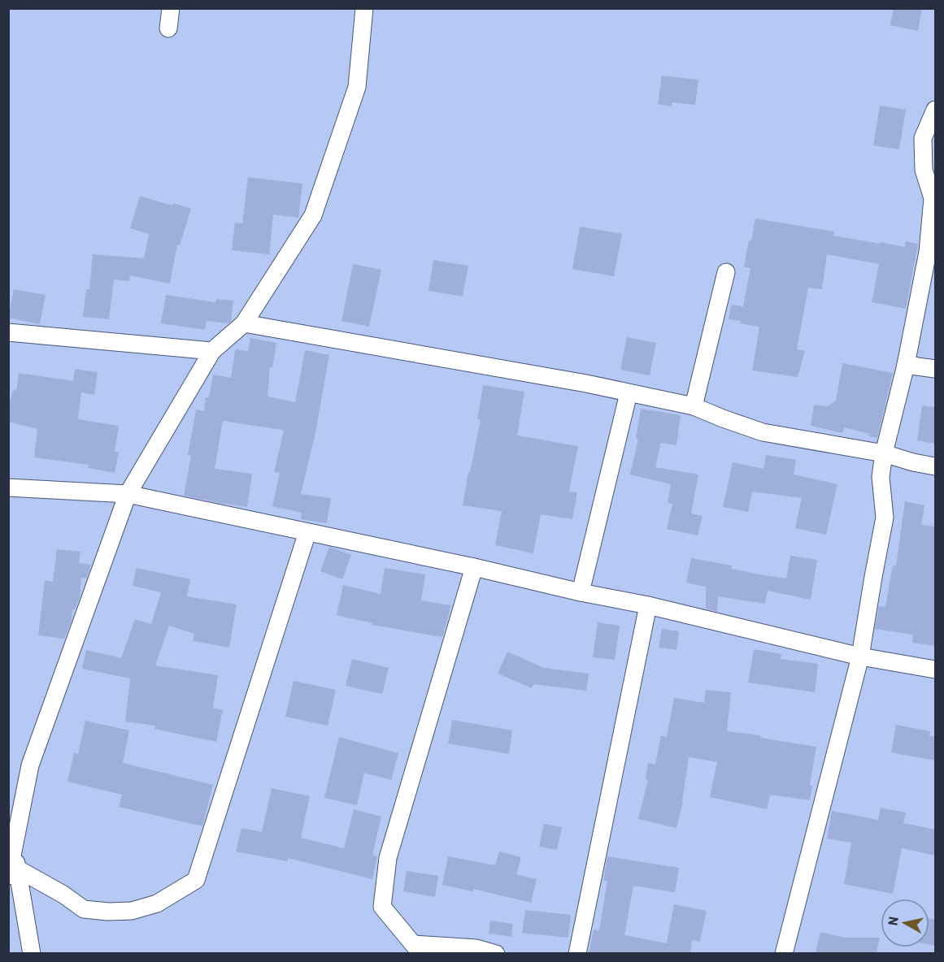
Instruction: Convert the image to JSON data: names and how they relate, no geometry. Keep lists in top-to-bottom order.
{
  "north": "left"
}
